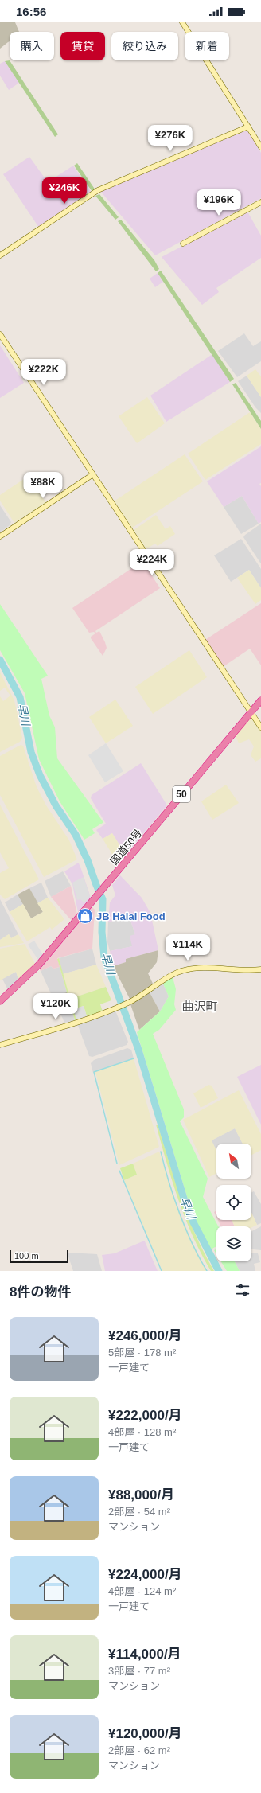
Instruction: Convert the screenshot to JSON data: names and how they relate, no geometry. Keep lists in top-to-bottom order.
{
  "streets": {
    "highway": ["50", "国道50号"]
  },
  "districts": ["曲沢町"],
  "water": ["早川"],
  "places": {
    "shop": ["JB Halal Food"]
  },
  "scale_bar": "100 m",
  "north": "top left",
  "page": {
    "status": "16:56",
    "chip": [
      "購入",
      "賃貸",
      "絞り込み",
      "新着"
    ],
    "price": [
      "¥276K",
      "¥246K",
      "¥196K",
      "¥222K",
      "¥88K",
      "¥224K",
      "¥114K",
      "¥120K"
    ],
    "scale": "100 m",
    "heading": "8件の物件",
    "list": [
      {
        "name": "¥246,000/月",
        "note": "5部屋 · 178 m² · 一戸建て"
      },
      {
        "name": "¥222,000/月",
        "note": "4部屋 · 128 m² · 一戸建て"
      },
      {
        "name": "¥88,000/月",
        "note": "2部屋 · 54 m² · マンション"
      },
      {
        "name": "¥224,000/月",
        "note": "4部屋 · 124 m² · 一戸建て"
      },
      {
        "name": "¥114,000/月",
        "note": "3部屋 · 77 m² · マンション"
      },
      {
        "name": "¥120,000/月",
        "note": "2部屋 · 62 m² · マンション"
      }
    ]
  }
}
